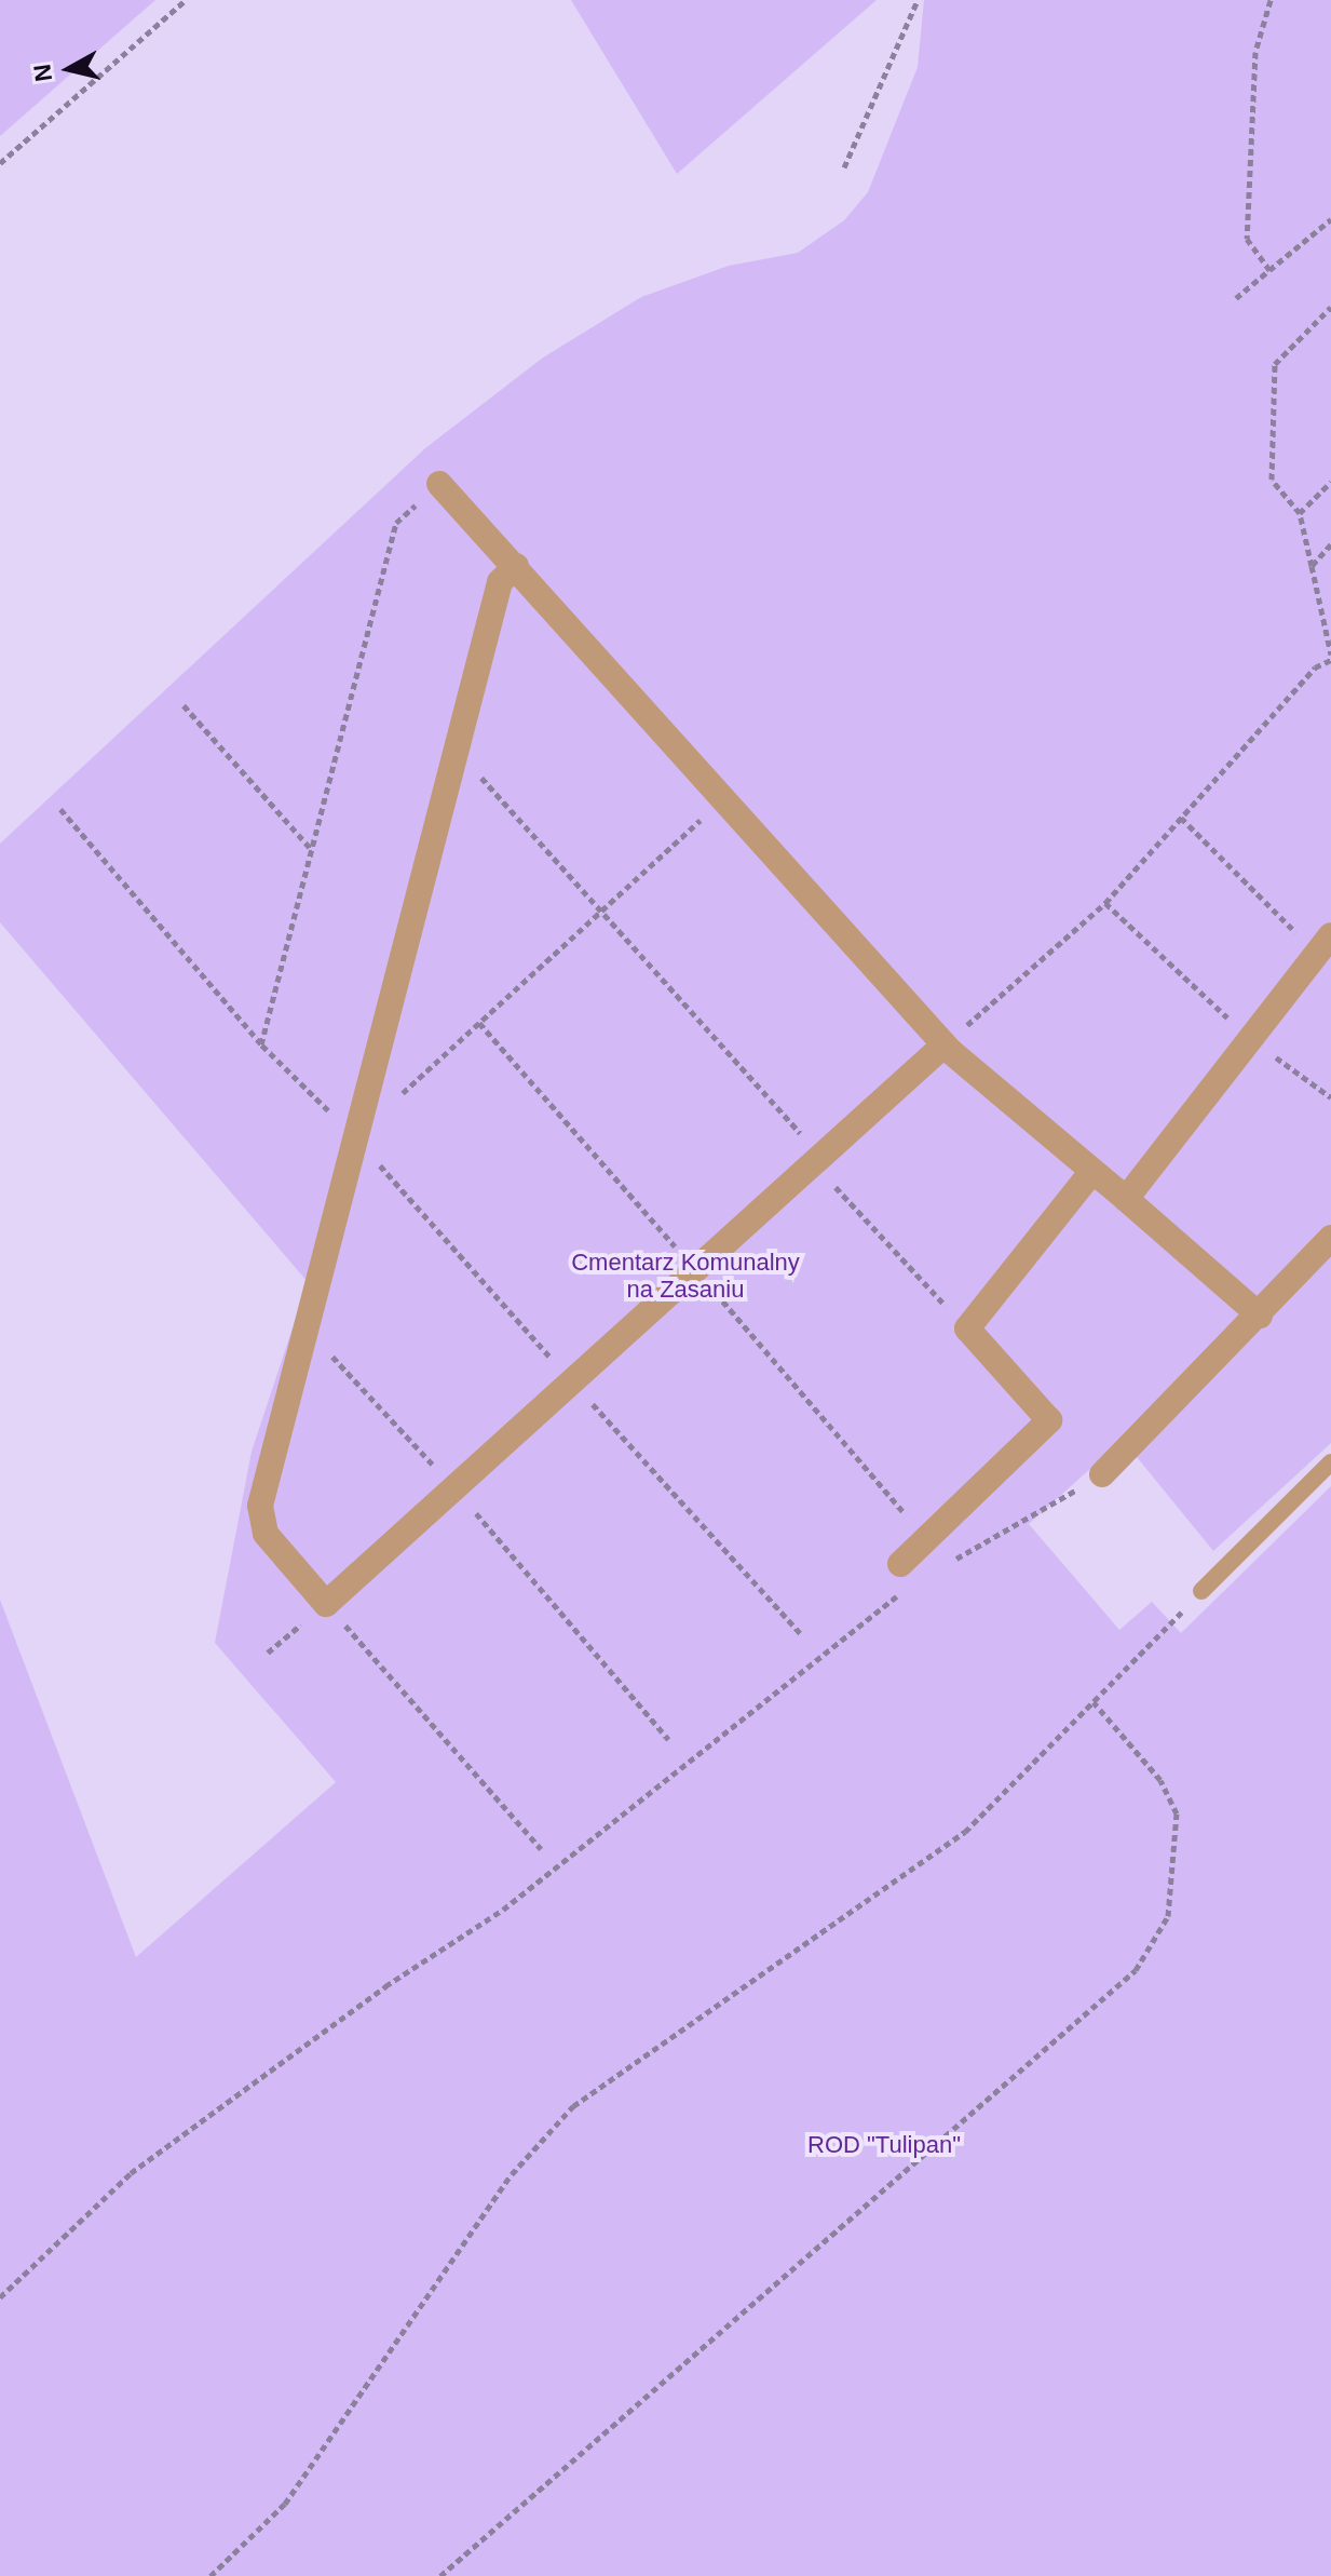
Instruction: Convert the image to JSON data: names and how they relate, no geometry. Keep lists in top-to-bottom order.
{
  "parks": ["Cmentarz Komunalny na Zasaniu", "ROD \"Tulipan\""],
  "north": "left"
}
